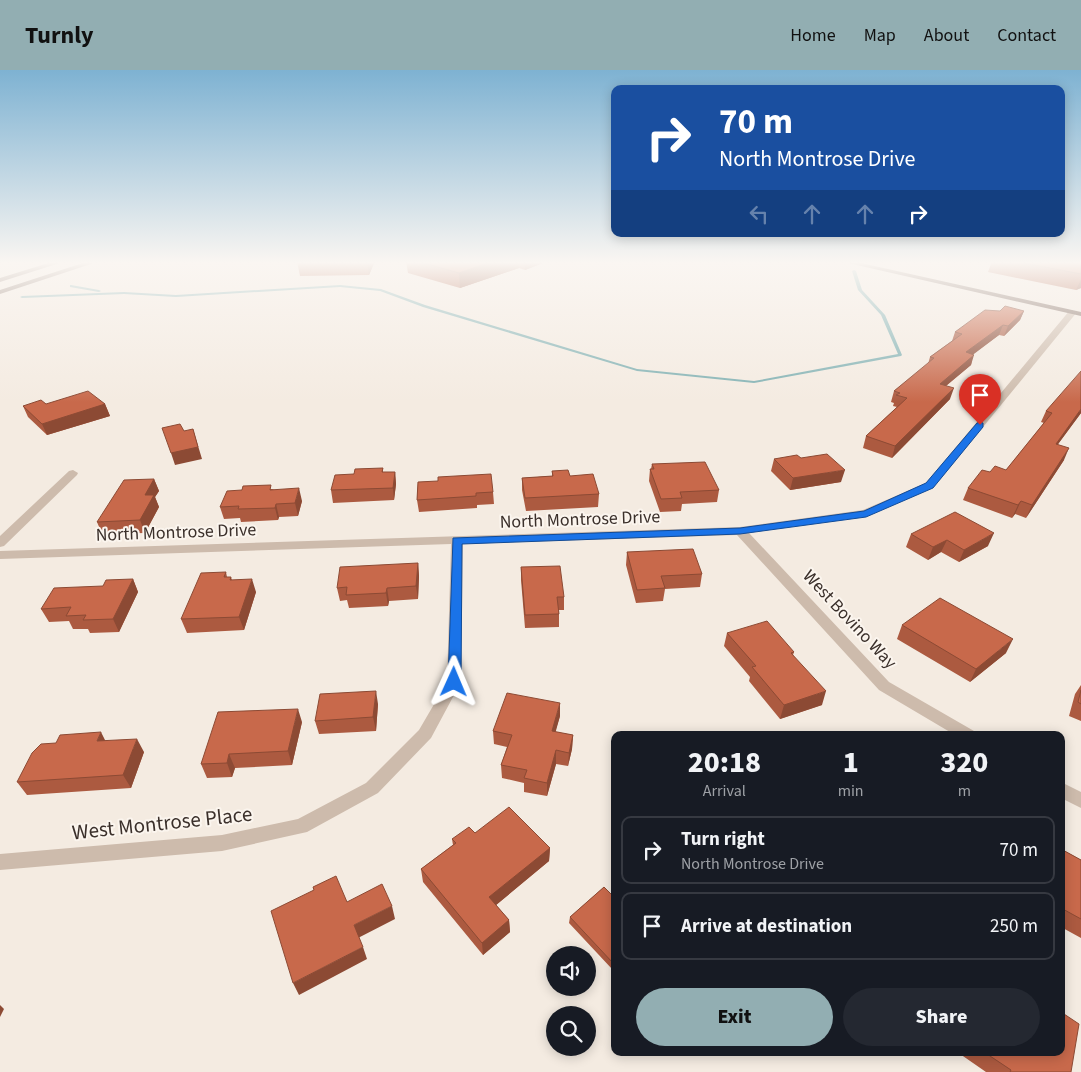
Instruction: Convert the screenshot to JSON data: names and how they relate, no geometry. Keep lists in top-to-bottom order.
{
  "streets": {
    "street": ["North Montrose Drive", "West Bovino Way", "West Montrose Place"]
  },
  "crossings": [
    ["North Montrose Drive", "West Bovino Way"],
    ["North Montrose Drive", "West Montrose Place"]
  ],
  "page": {
    "header": "Turnly",
    "nav": [
      "Home",
      "Map",
      "About",
      "Contact"
    ],
    "turn": ["70 m", "North Montrose Drive"],
    "eta": [
      "20:18",
      "Arrival",
      "1",
      "min",
      "320",
      "m"
    ],
    "list": [
      {
        "name": "Turn right",
        "note": "North Montrose Drive",
        "value": "70 m"
      },
      {
        "name": "Arrive at destination",
        "value": "250 m"
      }
    ],
    "buttons": ["Exit", "Share"]
  }
}
